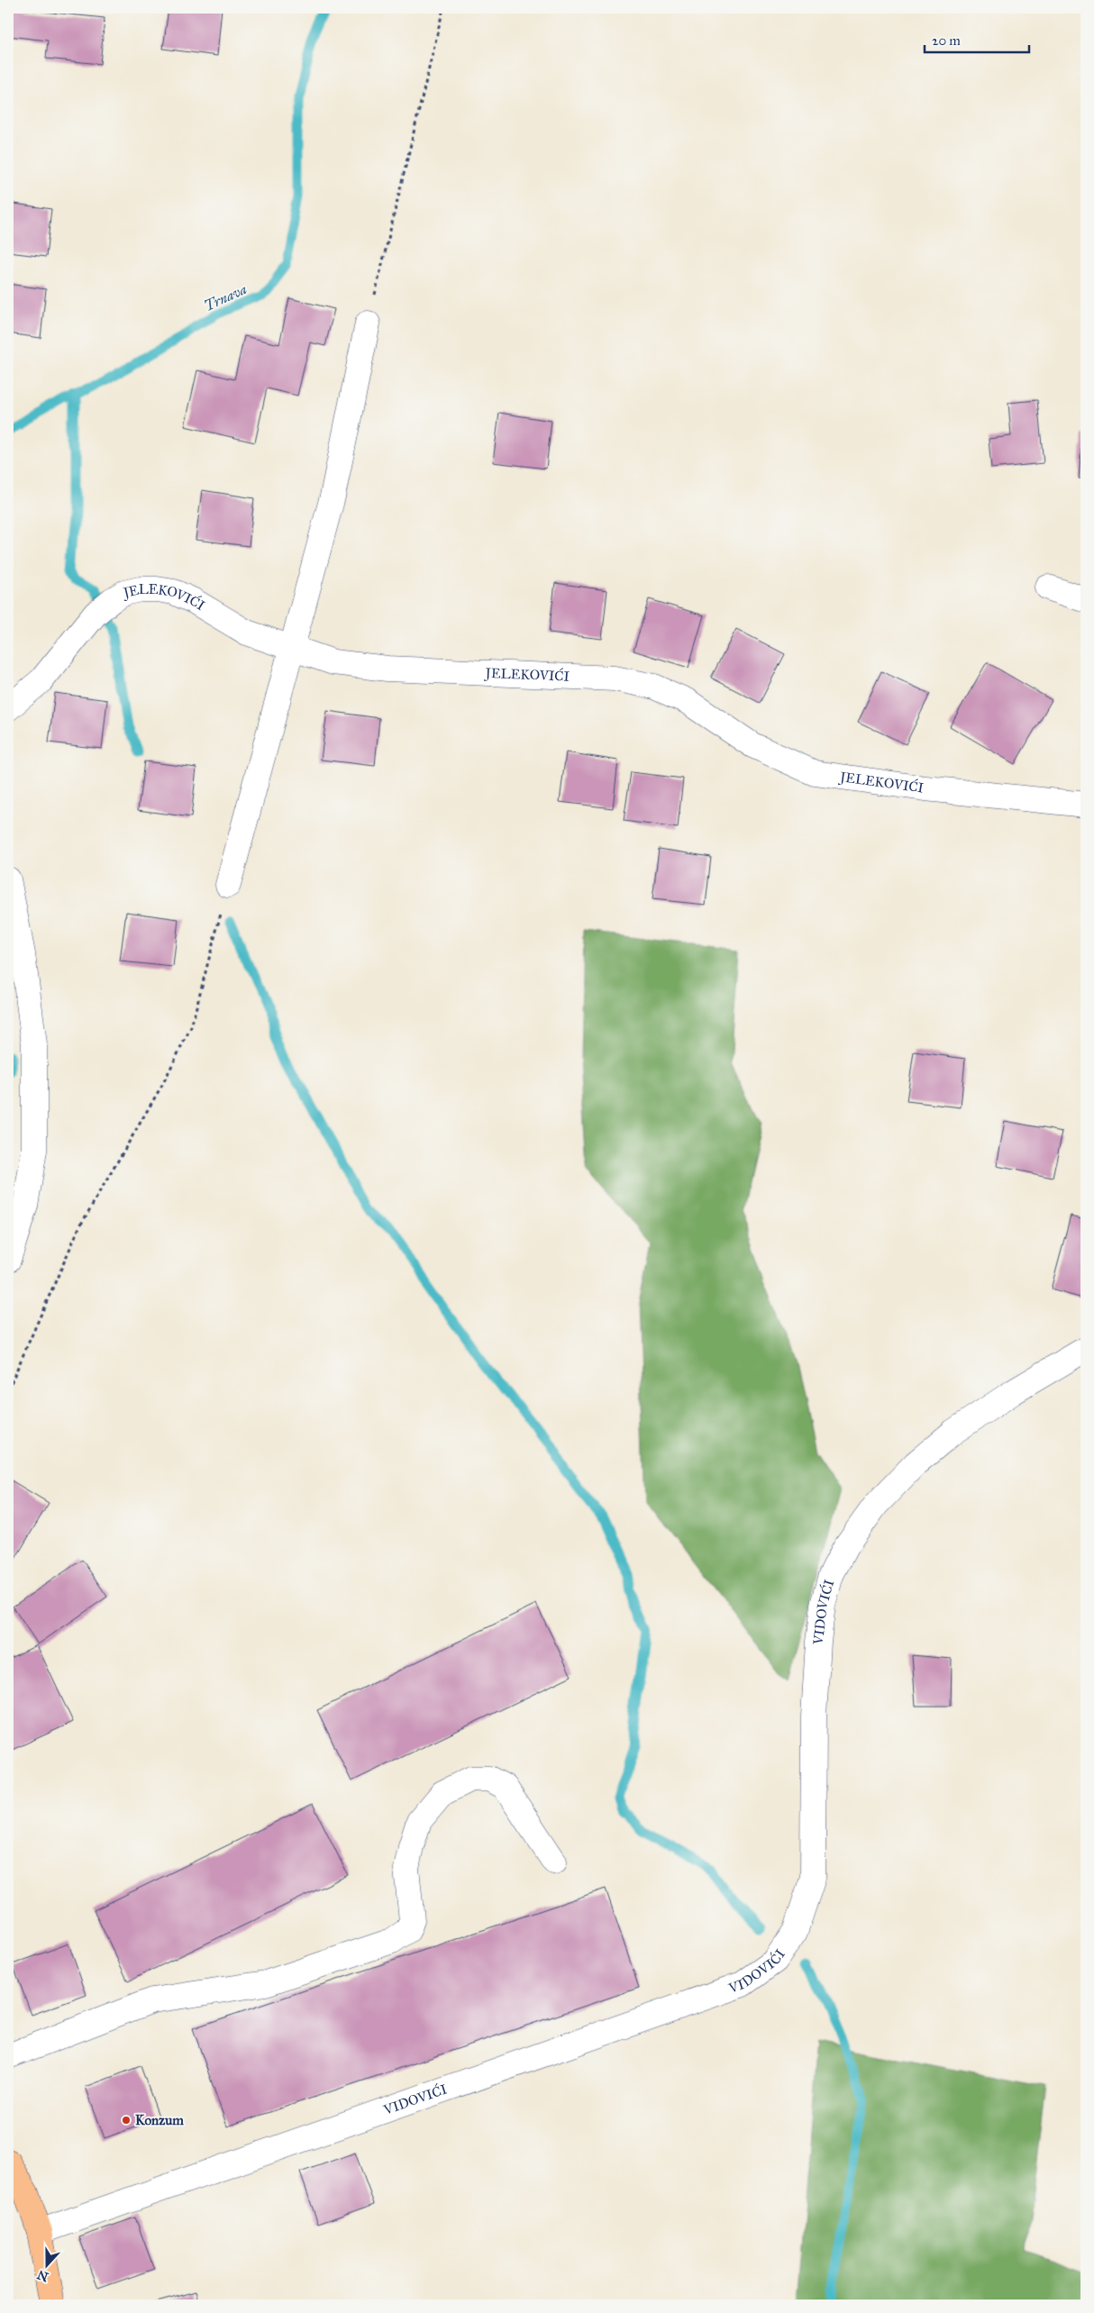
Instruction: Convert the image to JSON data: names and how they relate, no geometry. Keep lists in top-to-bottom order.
{
  "streets": {
    "street": ["JELEKOVIĆI", "VIDOVIĆI"]
  },
  "water": ["Trnava"],
  "places": ["Konzum"],
  "scale_bar": "20 m",
  "north": "bottom"
}
